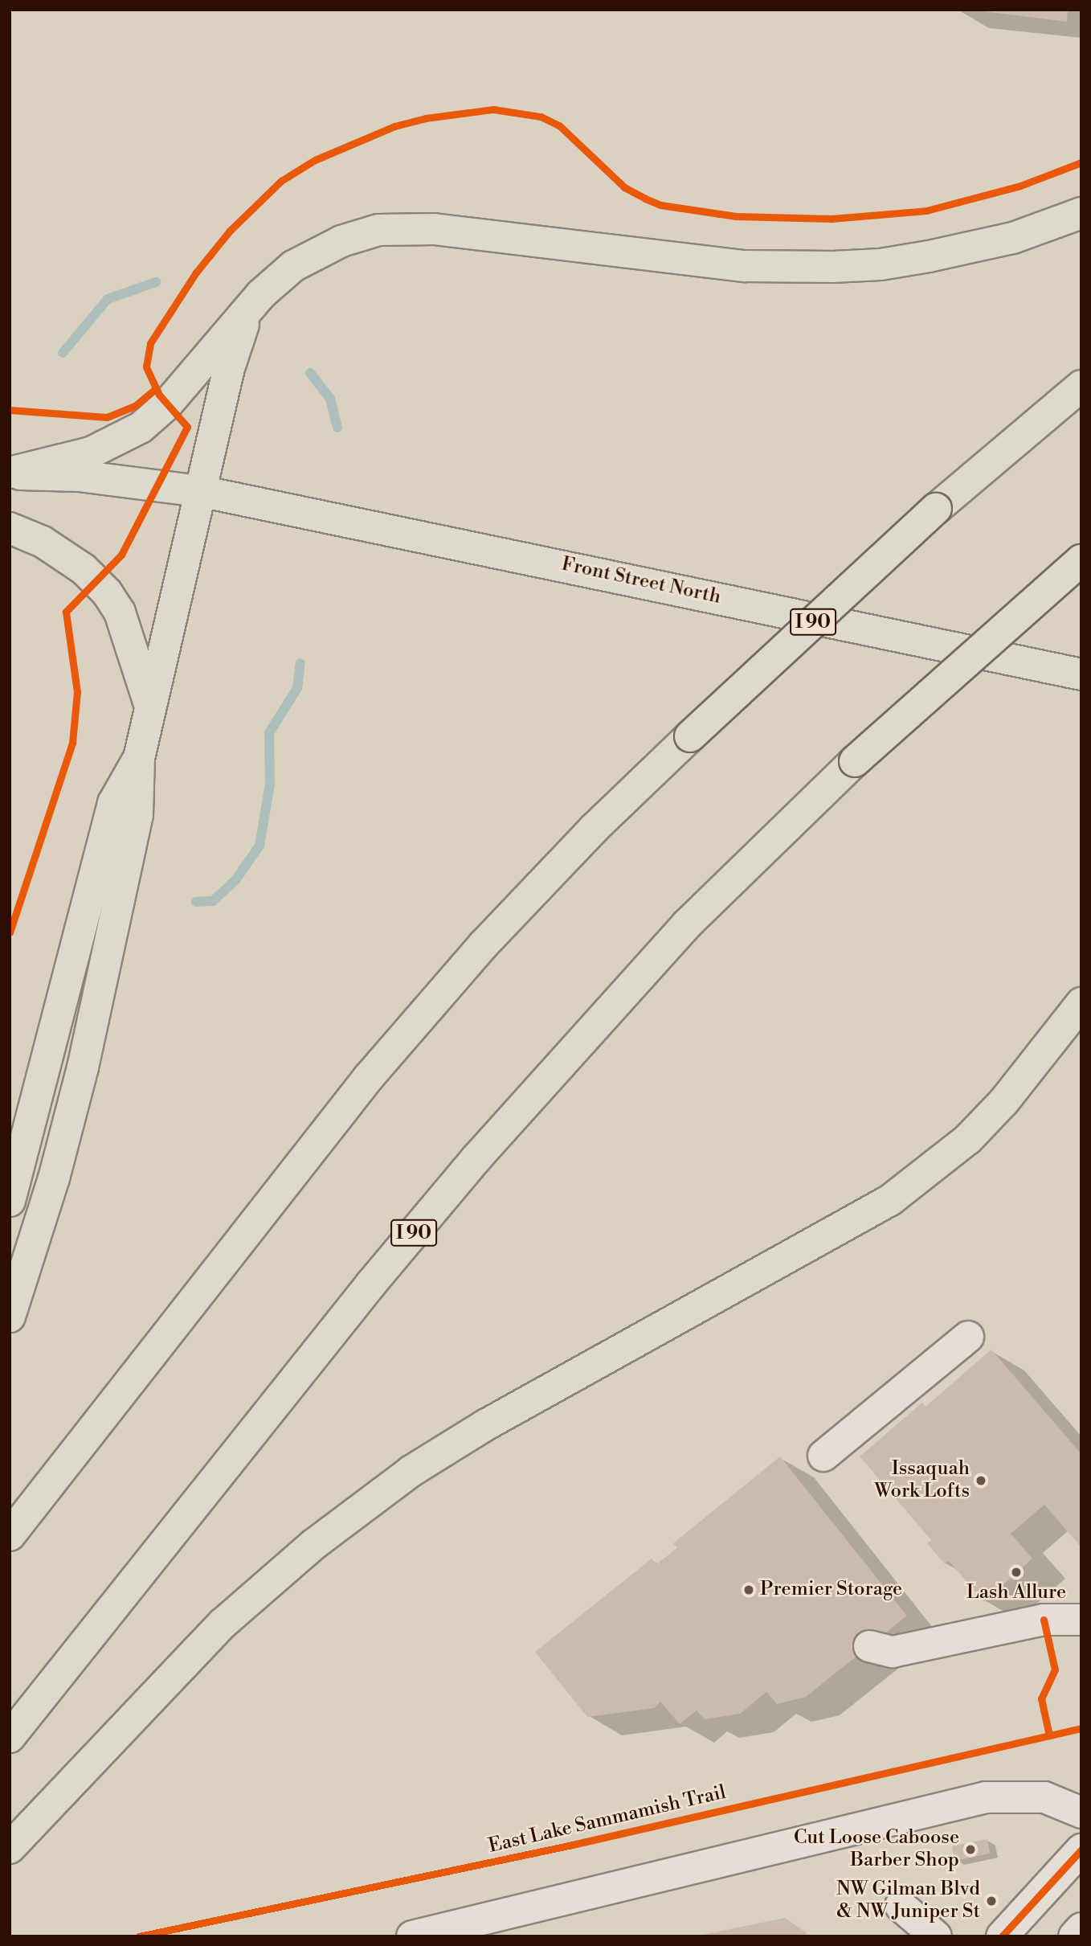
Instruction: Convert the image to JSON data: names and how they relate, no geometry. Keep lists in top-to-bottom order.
{
  "streets": {
    "main road": ["Front Street North", "I 90"],
    "cycle path": ["East Lake Sammamish Trail"]
  },
  "places": [
    "Issaquah Work Lofts",
    "Lash Allure",
    "Premier Storage",
    "Cut Loose Caboose Barber Shop",
    "NW Gilman Blvd & NW Juniper St"
  ]
}
